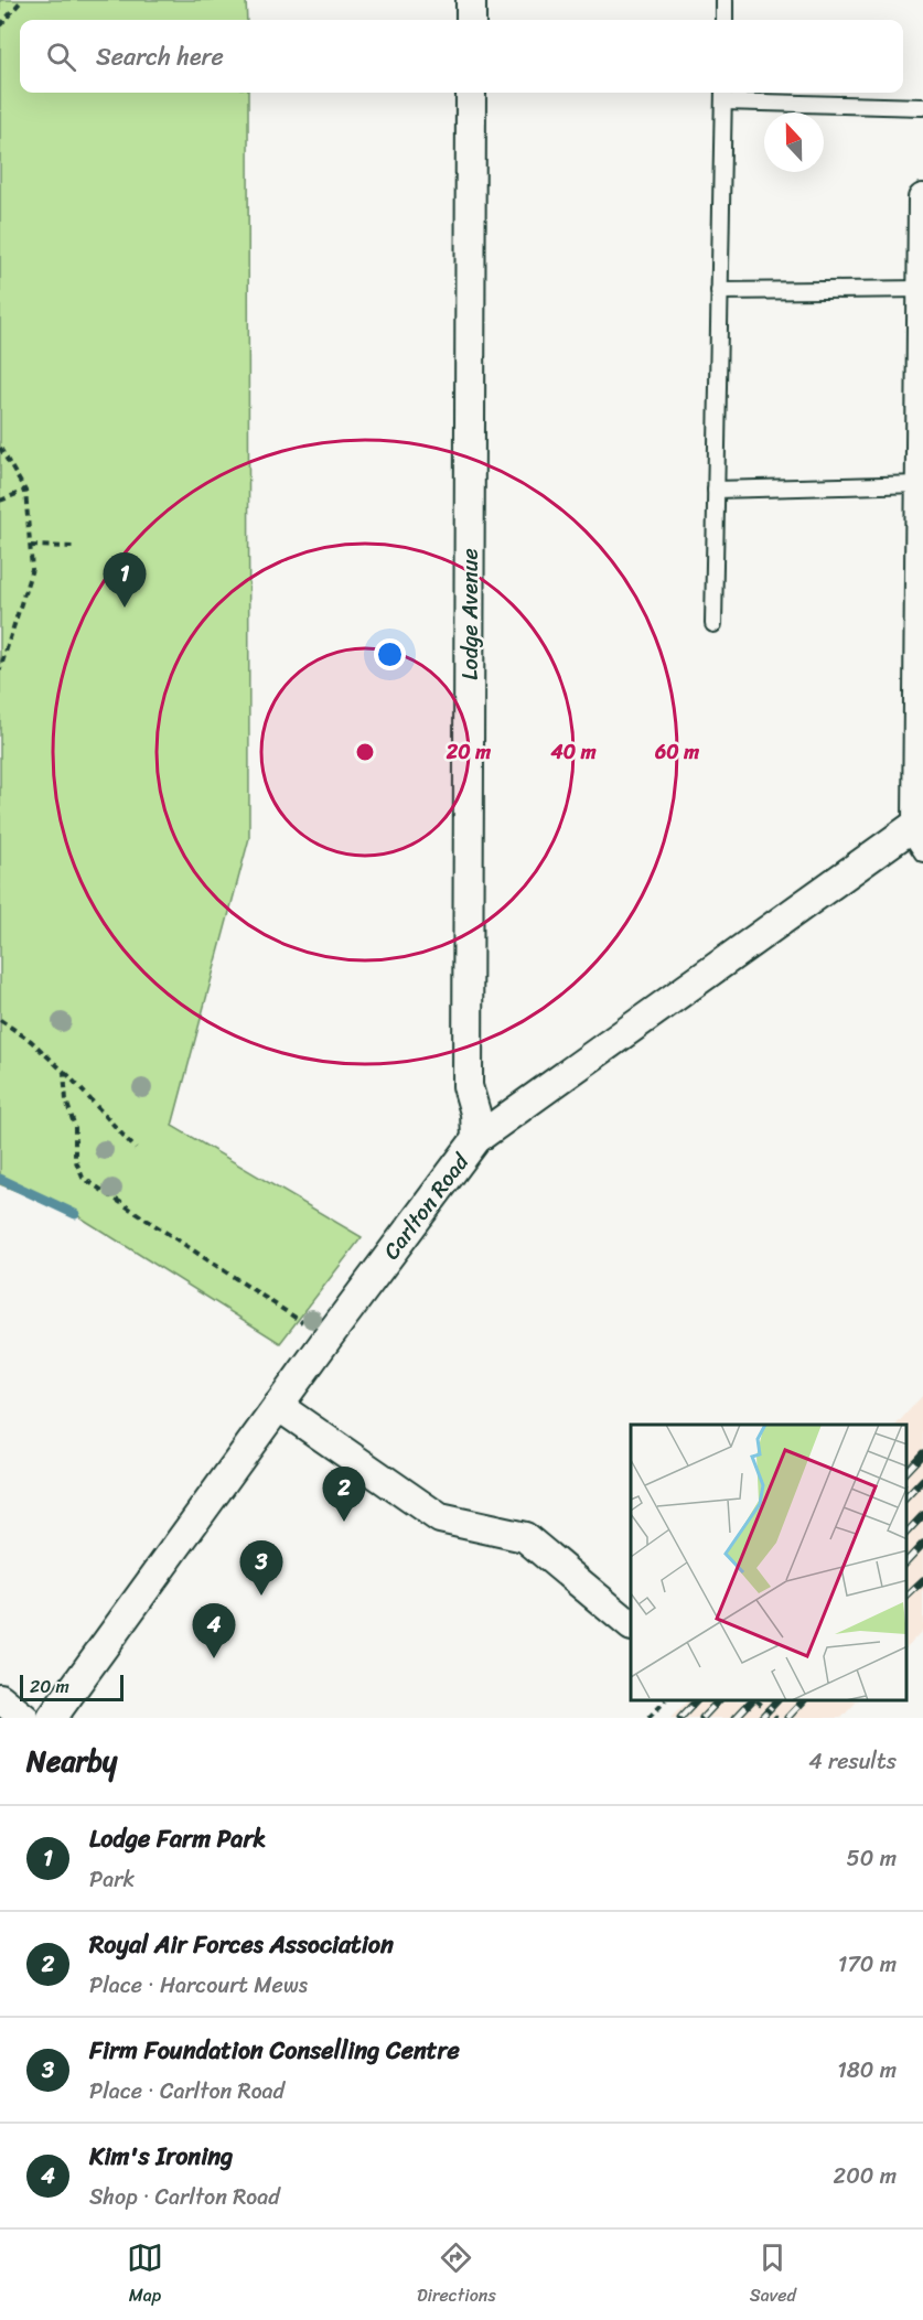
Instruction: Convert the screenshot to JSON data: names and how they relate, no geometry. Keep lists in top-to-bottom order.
{
  "streets": {
    "street": ["Lodge Avenue", "Carlton Road"]
  },
  "crossings": [
    ["Lodge Avenue", "Carlton Road"]
  ],
  "scale_bar": "20 m",
  "north": "top",
  "page": {
    "search": "Search here",
    "pins": [
      "1",
      "2",
      "3",
      "4"
    ],
    "scale": "20 m",
    "heading": ["Nearby", "4 results"],
    "list": [
      {
        "mark": "1",
        "name": "Lodge Farm Park",
        "note": "Park",
        "value": "50 m"
      },
      {
        "mark": "2",
        "name": "Royal Air Forces Association",
        "note": "Place · Harcourt Mews",
        "value": "170 m"
      },
      {
        "mark": "3",
        "name": "Firm Foundation Conselling Centre",
        "note": "Place · Carlton Road",
        "value": "180 m"
      },
      {
        "mark": "4",
        "name": "Kim's Ironing",
        "note": "Shop · Carlton Road",
        "value": "200 m"
      }
    ],
    "nav": ["Map", "Directions", "Saved"]
  },
  "rings": ["20 m", "40 m", "60 m"]
}
